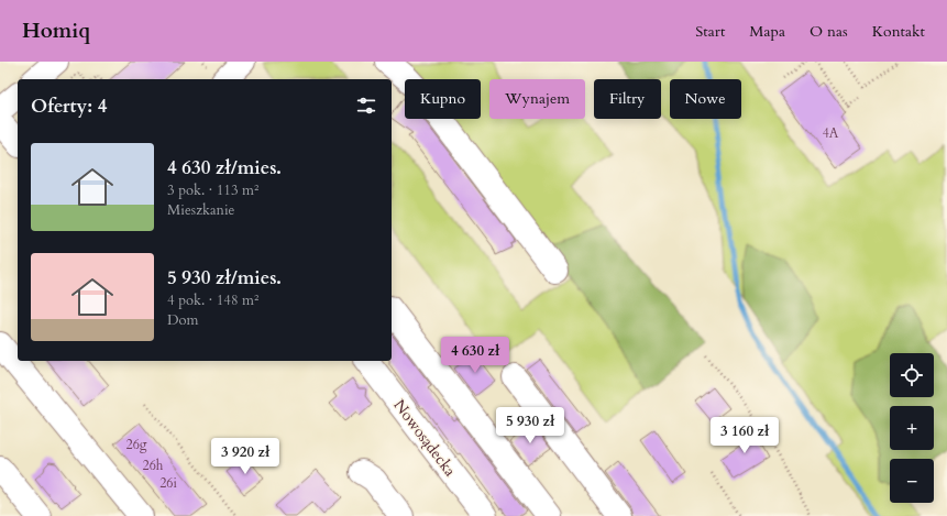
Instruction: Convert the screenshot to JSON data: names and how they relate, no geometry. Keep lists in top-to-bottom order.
{
  "streets": {
    "lane": ["Nowosądecka"]
  },
  "house_numbers": [
    "4A",
    "26g",
    "26h",
    "26i"
  ],
  "page": {
    "header": "Homiq",
    "nav": [
      "Start",
      "Mapa",
      "O nas",
      "Kontakt"
    ],
    "chip": [
      "Kupno",
      "Wynajem",
      "Filtry",
      "Nowe"
    ],
    "heading": "Oferty: 4",
    "list": [
      {
        "name": "4 630 zł/mies.",
        "note": "3 pok. · 113 m² · Mieszkanie"
      },
      {
        "name": "5 930 zł/mies.",
        "note": "4 pok. · 148 m² · Dom"
      }
    ],
    "price": [
      "4 630 zł",
      "5 930 zł",
      "3 160 zł",
      "3 920 zł"
    ],
    "map_buttons": ["+", "−"]
  }
}
